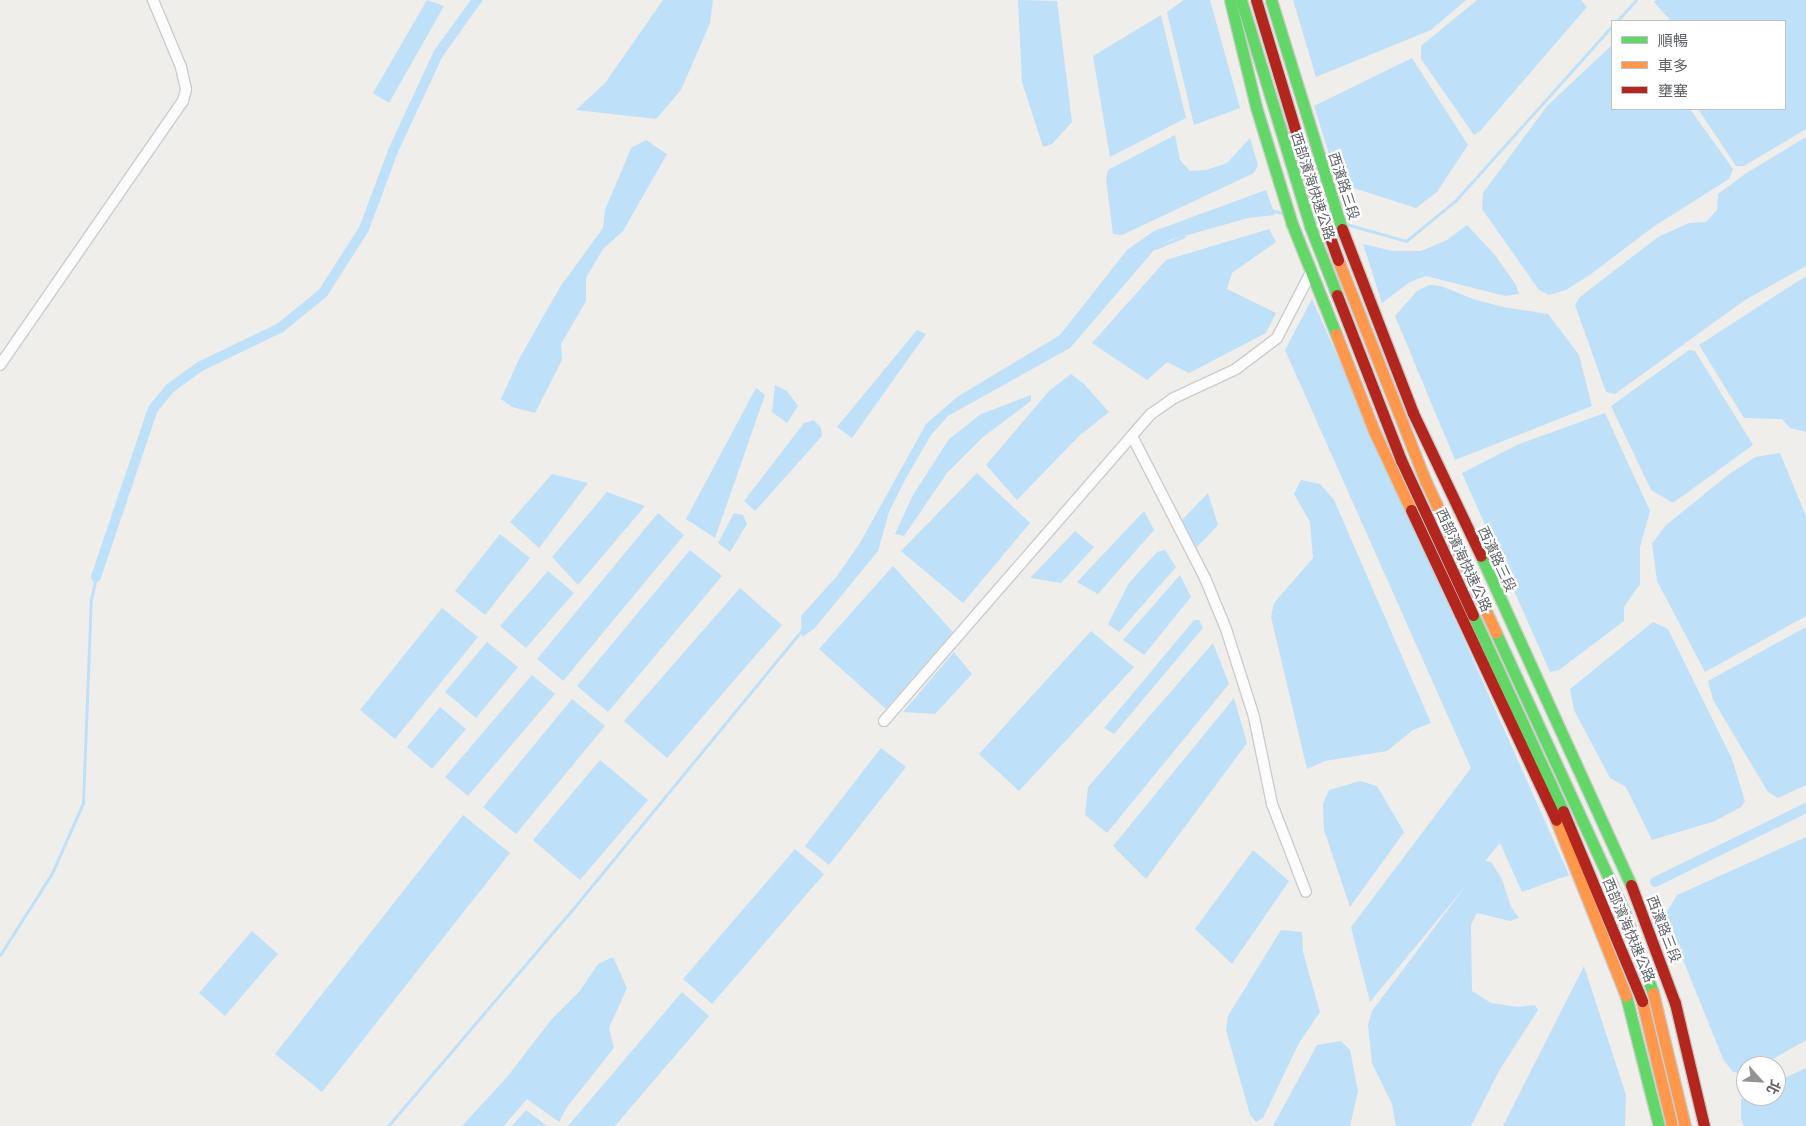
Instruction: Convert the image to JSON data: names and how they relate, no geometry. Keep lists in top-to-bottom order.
{
  "streets": {
    "main road": ["西部濱海快速公路", "西濱路三段"]
  },
  "legend": ["順暢", "車多", "壅塞"],
  "north": "bottom right"
}
